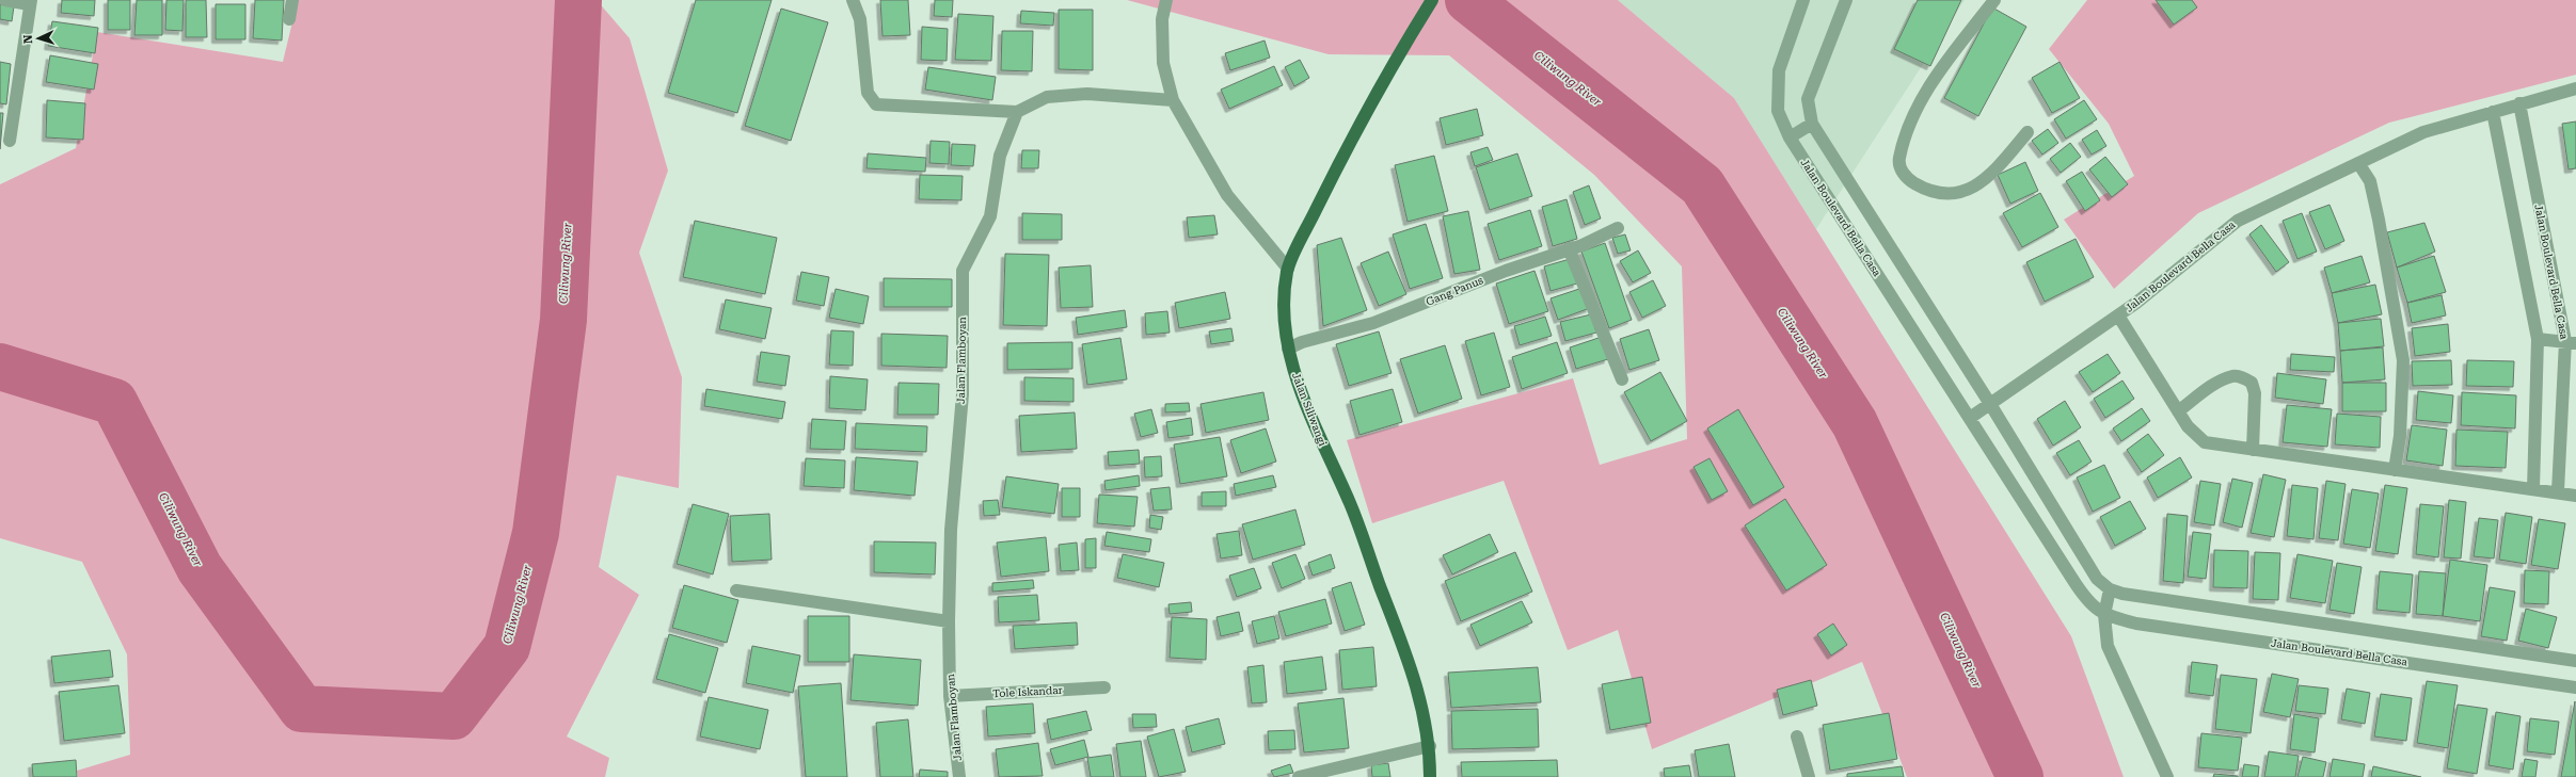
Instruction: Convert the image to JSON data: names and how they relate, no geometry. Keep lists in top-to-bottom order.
{
  "streets": {
    "main road": ["Jalan Siliwangi"],
    "street": [
      "Jalan Boulevard Bella Casa",
      "Gang Panus",
      "Jalan Flamboyan",
      "Tole Iskandar"
    ]
  },
  "crossings": [
    ["Gang Panus", "Jalan Siliwangi"],
    ["Jalan Flamboyan", "Tole Iskandar"]
  ],
  "water": ["Ciliwung River"],
  "north": "left"
}
